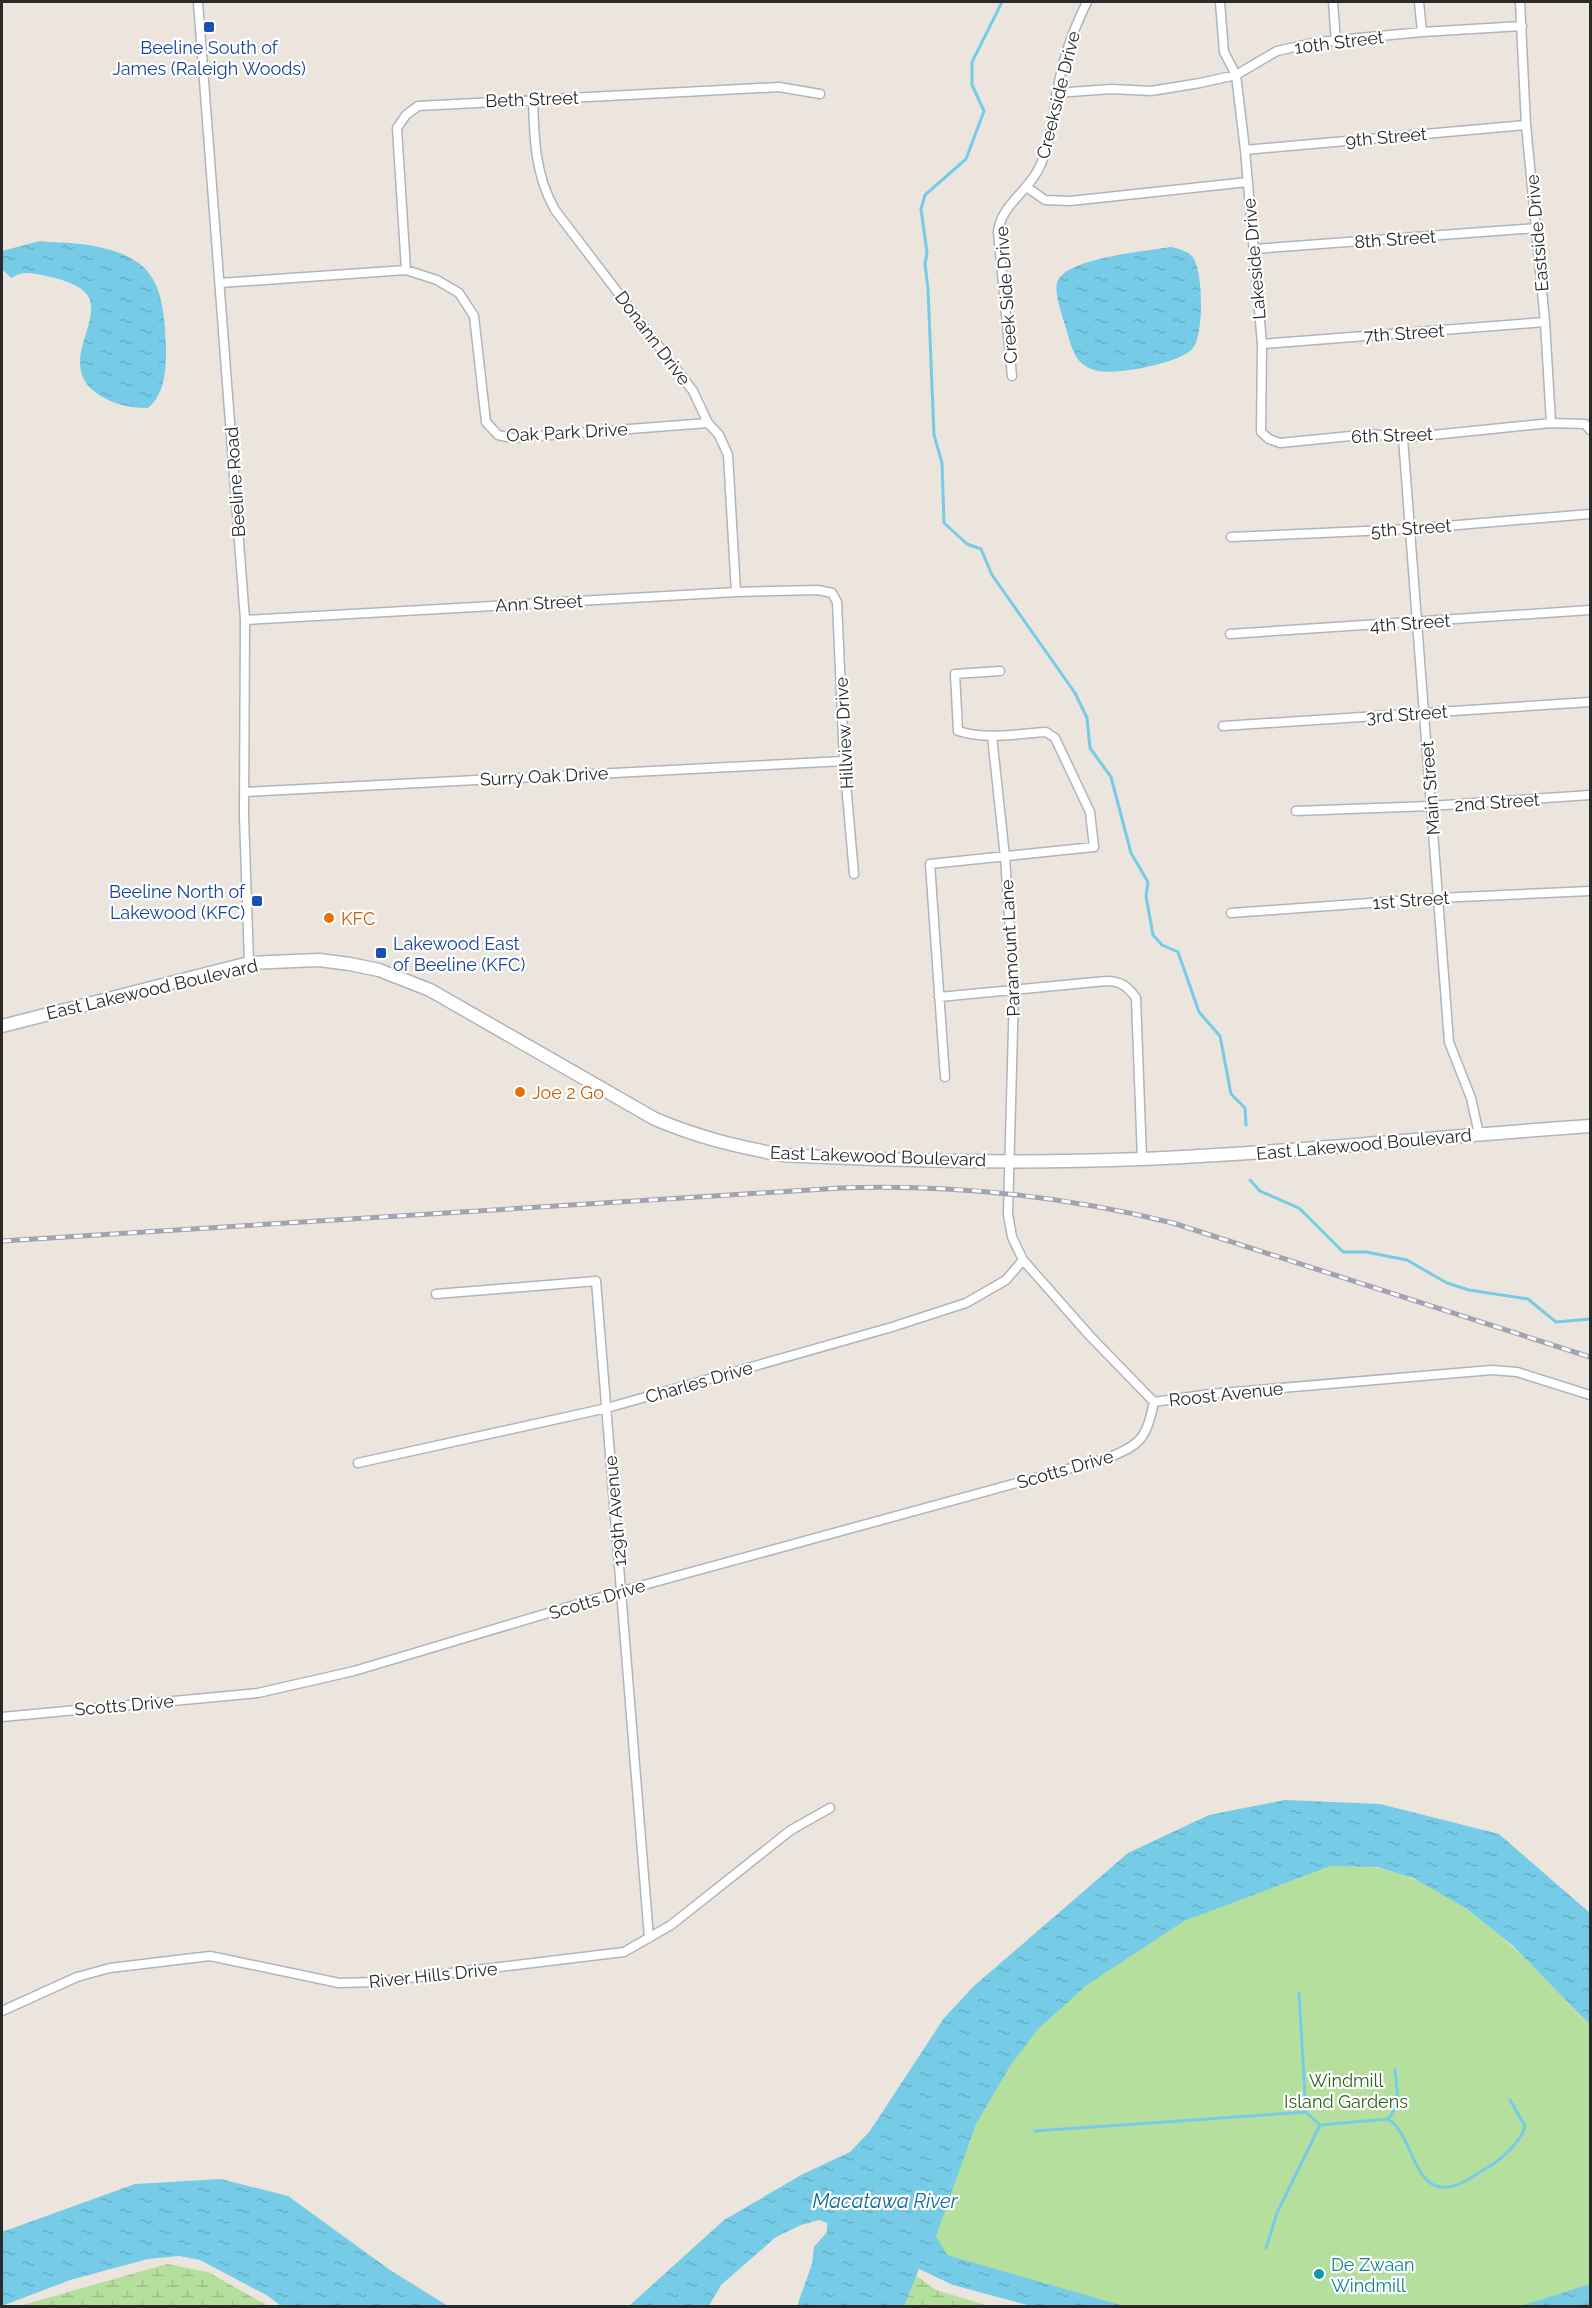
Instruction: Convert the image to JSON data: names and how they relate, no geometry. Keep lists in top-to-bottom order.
{
  "streets": {
    "main road": ["East Lakewood Boulevard"],
    "street": [
      "10th Street",
      "Creekside Drive",
      "Beth Street",
      "9th Street",
      "Eastside Drive",
      "8th Street",
      "Lakeside Drive",
      "Creek Side Drive",
      "7th Street",
      "Donann Drive",
      "Oak Park Drive",
      "6th Street",
      "Beeline Road",
      "5th Street",
      "Ann Street",
      "4th Street",
      "3rd Street",
      "Hillview Drive",
      "Surry Oak Drive",
      "Main Street",
      "2nd Street",
      "1st Street",
      "Paramount Lane",
      "Charles Drive",
      "Roost Avenue",
      "Scotts Drive",
      "129th Avenue",
      "River Hills Drive"
    ]
  },
  "crossings": [
    ["10th Street", "Creekside Drive"],
    ["10th Street", "Eastside Drive"],
    ["10th Street", "Lakeside Drive"],
    ["Creekside Drive", "Creek Side Drive"],
    ["Beth Street", "Donann Drive"],
    ["Beth Street", "Oak Park Drive"],
    ["9th Street", "Eastside Drive"],
    ["9th Street", "Lakeside Drive"],
    ["Eastside Drive", "8th Street"],
    ["Eastside Drive", "7th Street"],
    ["Eastside Drive", "6th Street"],
    ["8th Street", "Lakeside Drive"],
    ["Lakeside Drive", "7th Street"],
    ["Lakeside Drive", "6th Street"],
    ["Donann Drive", "Oak Park Drive"],
    ["Donann Drive", "Ann Street"],
    ["Oak Park Drive", "Beeline Road"],
    ["6th Street", "Main Street"],
    ["Beeline Road", "Ann Street"],
    ["Beeline Road", "Surry Oak Drive"],
    ["Beeline Road", "East Lakewood Boulevard"],
    ["5th Street", "Main Street"],
    ["Ann Street", "Hillview Drive"],
    ["4th Street", "Main Street"],
    ["3rd Street", "Main Street"],
    ["Hillview Drive", "Surry Oak Drive"],
    ["Main Street", "2nd Street"],
    ["Main Street", "1st Street"],
    ["Main Street", "East Lakewood Boulevard"],
    ["Paramount Lane", "East Lakewood Boulevard"],
    ["Paramount Lane", "Roost Avenue"],
    ["East Lakewood Boulevard", "Roost Avenue"],
    ["Charles Drive", "Roost Avenue"],
    ["Charles Drive", "129th Avenue"],
    ["Roost Avenue", "Scotts Drive"],
    ["Scotts Drive", "129th Avenue"],
    ["129th Avenue", "River Hills Drive"]
  ],
  "water": ["Macatawa River"],
  "parks": ["Windmill Island Gardens"],
  "places": {
    "transit": ["Beeline South of James (Raleigh Woods)", "Beeline North of Lakewood (KFC)", "Lakewood East of Beeline (KFC)"],
    "other": ["KFC", "Joe 2 Go", "De Zwaan Windmill"]
  }
}
